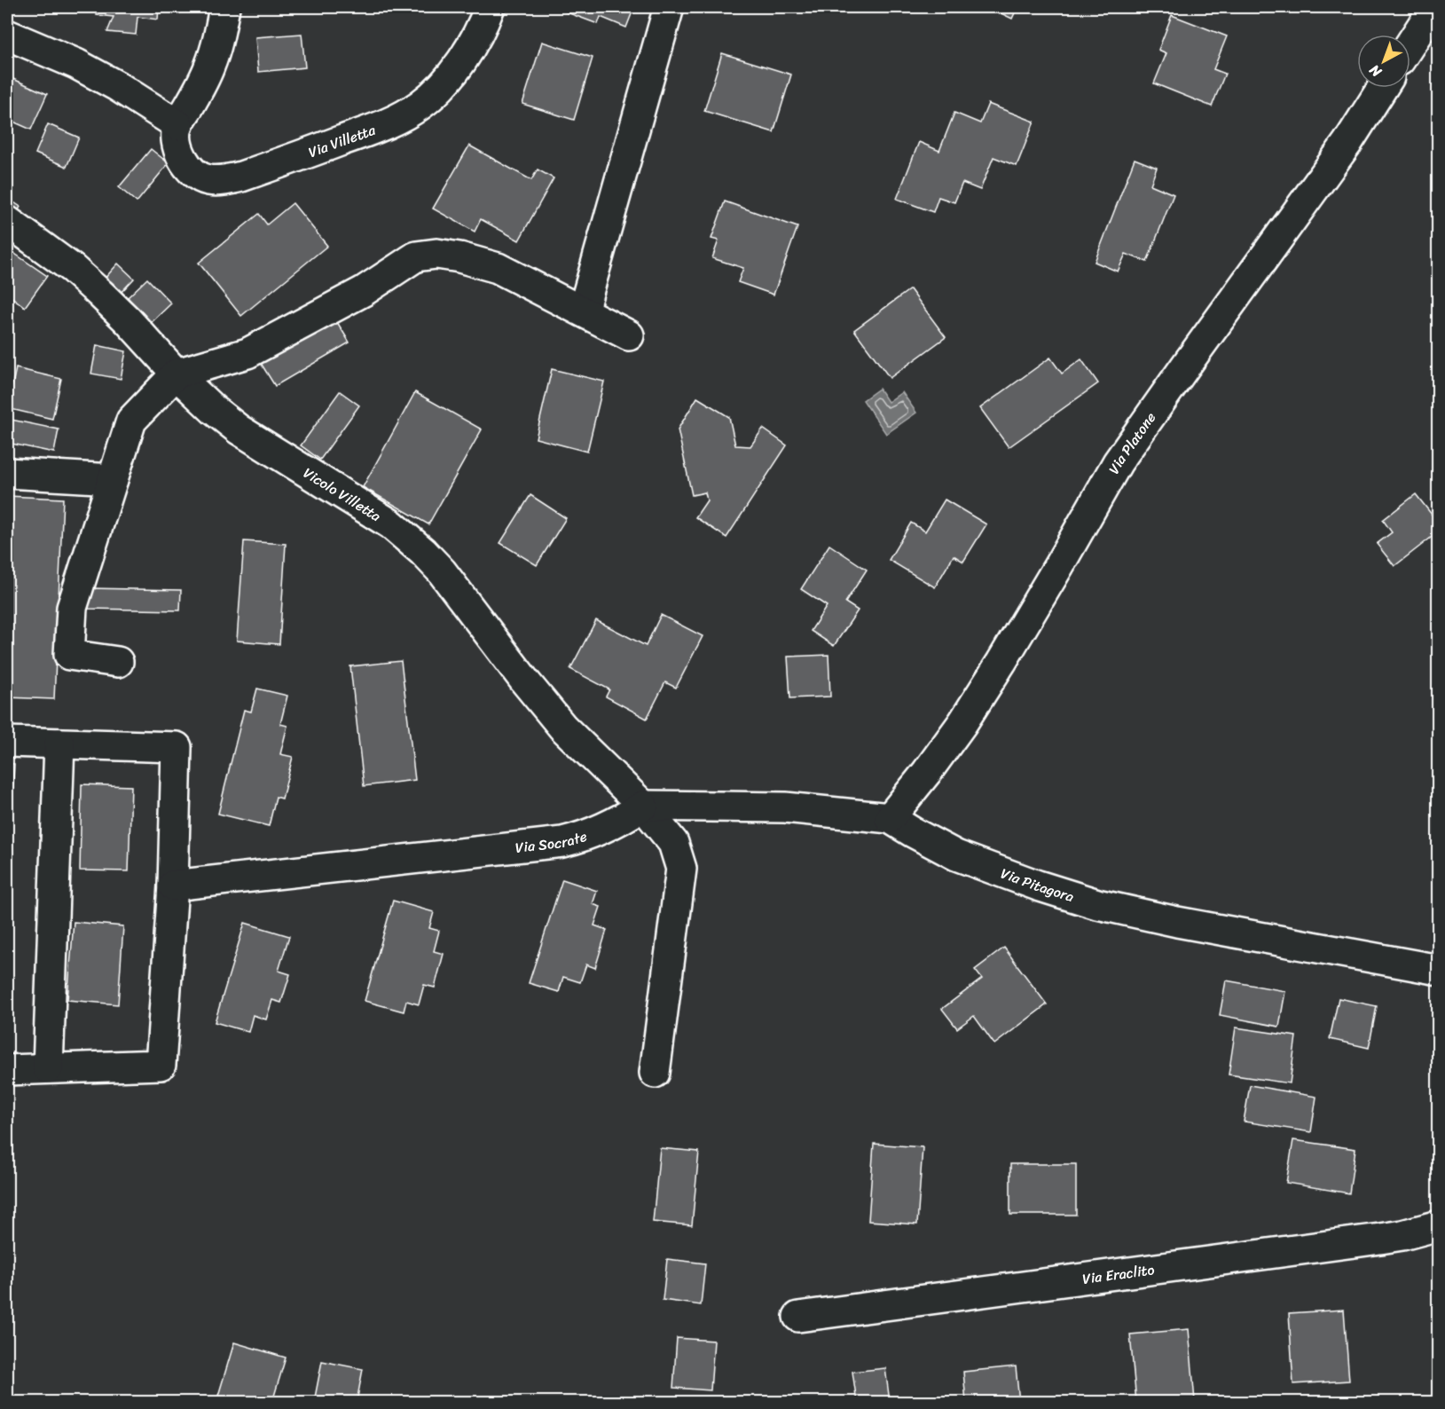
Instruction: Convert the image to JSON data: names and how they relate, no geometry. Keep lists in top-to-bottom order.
{
  "streets": {
    "street": [
      "Via Villetta",
      "Via Platone",
      "Vicolo Villetta",
      "Via Socrate",
      "Via Pitagora",
      "Via Eraclito"
    ]
  },
  "crossings": [
    ["Via Platone", "Via Pitagora"],
    ["Vicolo Villetta", "Via Socrate"],
    ["Vicolo Villetta", "Via Pitagora"],
    ["Via Socrate", "Via Pitagora"]
  ],
  "north": "bottom left"
}
